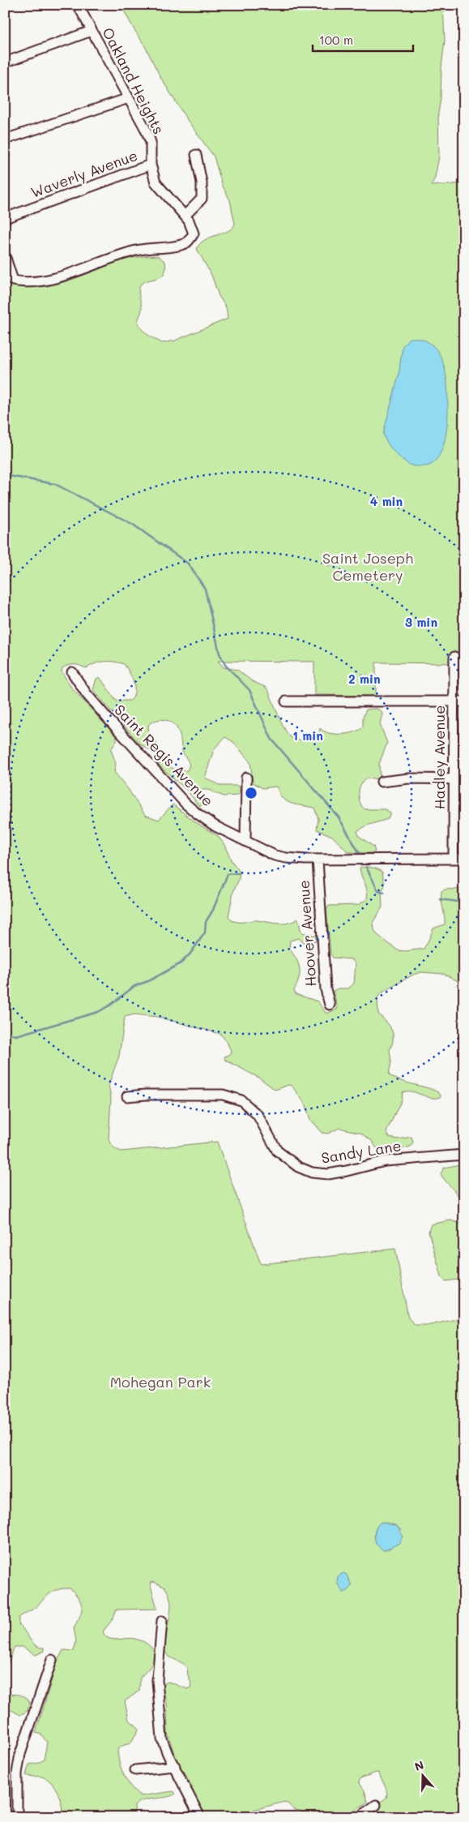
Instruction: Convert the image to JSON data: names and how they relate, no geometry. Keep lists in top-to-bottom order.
{
  "streets": {
    "street": [
      "Oakland Heights",
      "Waverly Avenue",
      "Saint Regis Avenue",
      "Hadley Avenue",
      "Hoover Avenue",
      "Sandy Lane"
    ]
  },
  "crossings": [
    ["Oakland Heights", "Waverly Avenue"],
    ["Saint Regis Avenue", "Hadley Avenue"],
    ["Saint Regis Avenue", "Hoover Avenue"]
  ],
  "parks": ["Saint Joseph Cemetery", "Mohegan Park"],
  "scale_bar": "100 m",
  "north": "top",
  "rings": [
    "4 min",
    "3 min",
    "2 min",
    "1 min"
  ]
}
